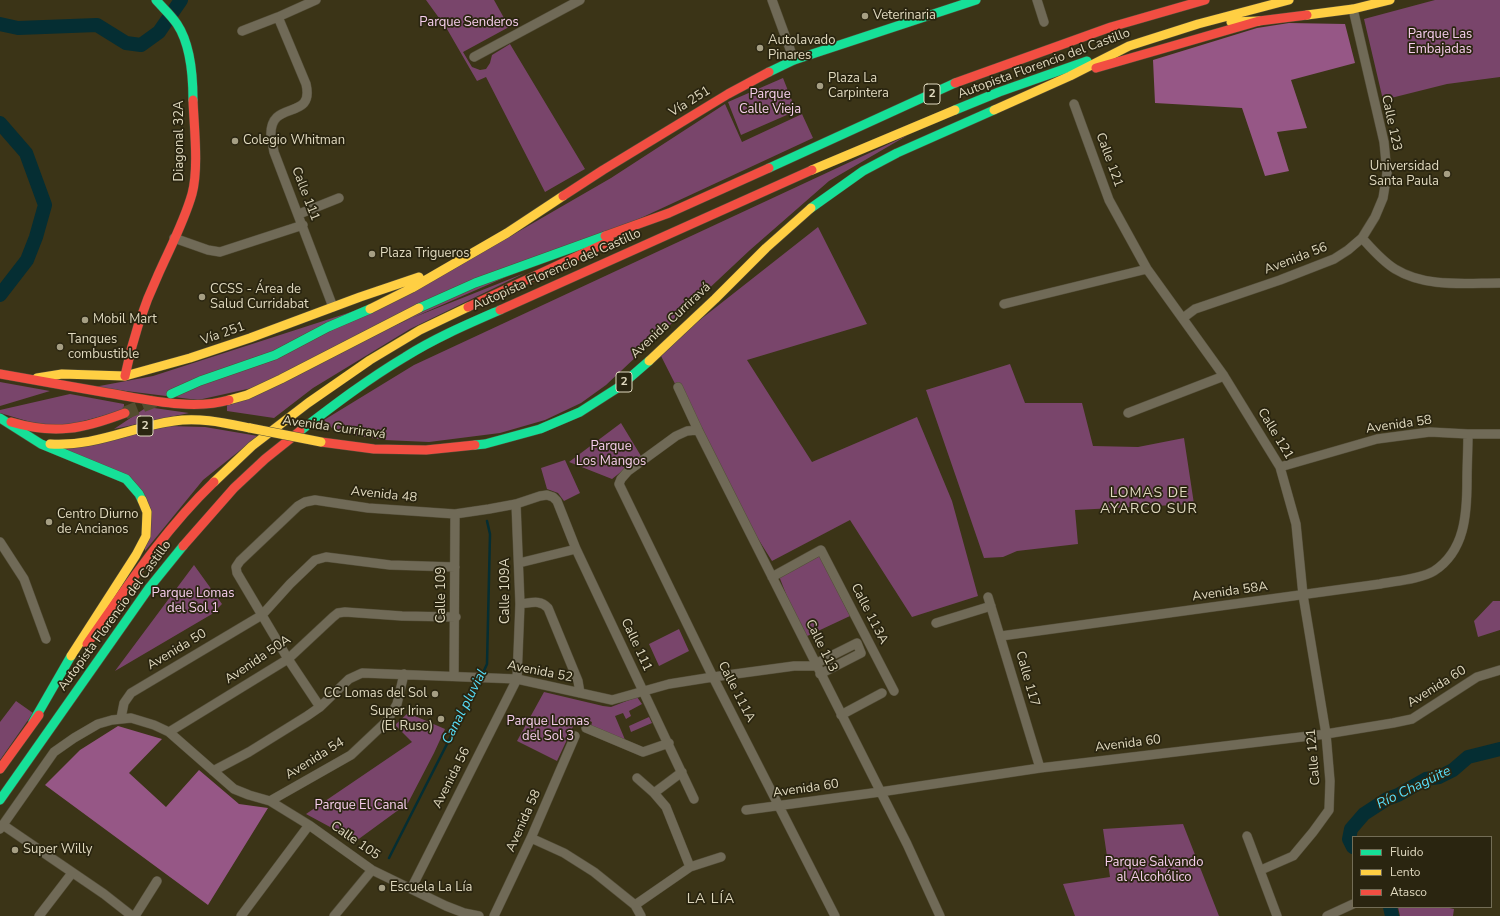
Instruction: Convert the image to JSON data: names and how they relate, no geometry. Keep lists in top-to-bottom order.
{
  "streets": {
    "main road": [
      "Autopista Florencio del Castillo",
      "2",
      "Vía 251",
      "Diagonal 32A",
      "Avenida Curriravá"
    ],
    "street": [
      "Calle 123",
      "Calle 121",
      "Calle 111",
      "Avenida 56",
      "Avenida 58",
      "Avenida 48",
      "Calle 109A",
      "Avenida 58A",
      "Calle 109",
      "Calle 113A",
      "Calle 113",
      "Avenida 50",
      "Avenida 50A",
      "Avenida 52",
      "Calle 117",
      "Avenida 60",
      "Calle 111A",
      "Avenida 54",
      "Calle 105"
    ]
  },
  "crossings": [
    ["Autopista Florencio del Castillo", "2"],
    ["Autopista Florencio del Castillo", "Avenida Curriravá"],
    ["2", "Vía 251"],
    ["Vía 251", "Diagonal 32A"],
    ["Vía 251", "Calle 111"],
    ["Calle 123", "Avenida 56"],
    ["Calle 121", "Avenida 56"],
    ["Calle 121", "Avenida 58"],
    ["Calle 121", "Avenida 58A"],
    ["Calle 121", "Avenida 60"],
    ["Calle 111", "Avenida 48"],
    ["Calle 111", "Avenida 52"],
    ["Avenida 56", "Calle 109A"],
    ["Avenida 56", "Avenida 52"],
    ["Avenida 56", "Calle 105"],
    ["Avenida 58", "Avenida 58A"],
    ["Avenida 48", "Calle 109A"],
    ["Avenida 48", "Calle 109"],
    ["Avenida 48", "Avenida 50"],
    ["Calle 109A", "Avenida 52"],
    ["Avenida 58A", "Calle 117"],
    ["Calle 109", "Avenida 50"],
    ["Calle 109", "Avenida 50A"],
    ["Calle 109", "Avenida 52"],
    ["Calle 113A", "Calle 113"],
    ["Calle 113", "Avenida 52"],
    ["Calle 113", "Avenida 60"],
    ["Calle 113", "Calle 111A"],
    ["Avenida 50", "Calle 105"],
    ["Avenida 50A", "Calle 105"],
    ["Avenida 52", "Calle 111A"],
    ["Avenida 52", "Avenida 54"],
    ["Avenida 52", "Calle 105"],
    ["Calle 117", "Avenida 60"],
    ["Avenida 60", "Calle 111A"],
    ["Avenida 54", "Calle 105"]
  ],
  "districts": ["LOMAS DE AYARCO SUR", "LA LÍA"],
  "water": ["Canal pluvial", "Río Chagüite"],
  "parks": [
    "Parque Senderos",
    "Parque Las Embajadas",
    "Parque Calle Vieja",
    "Parque Los Mangos",
    "Parque Lomas del Sol 1",
    "Parque Lomas del Sol 3",
    "Parque El Canal",
    "Parque Salvando al Alcohólico"
  ],
  "places": [
    "Veterinaria",
    "Autolavado Pinares",
    "Plaza La Carpintera",
    "Colegio Whitman",
    "Universidad Santa Paula",
    "Plaza Trigueros",
    "CCSS - Área de Salud Curridabat",
    "Mobil Mart",
    "Tanques combustible",
    "Centro Diurno de Ancianos",
    "CC Lomas del Sol",
    "Super Irina (El Ruso)",
    "Super Willy",
    "Escuela La Lía"
  ],
  "legend": ["Fluido", "Lento", "Atasco"]
}
